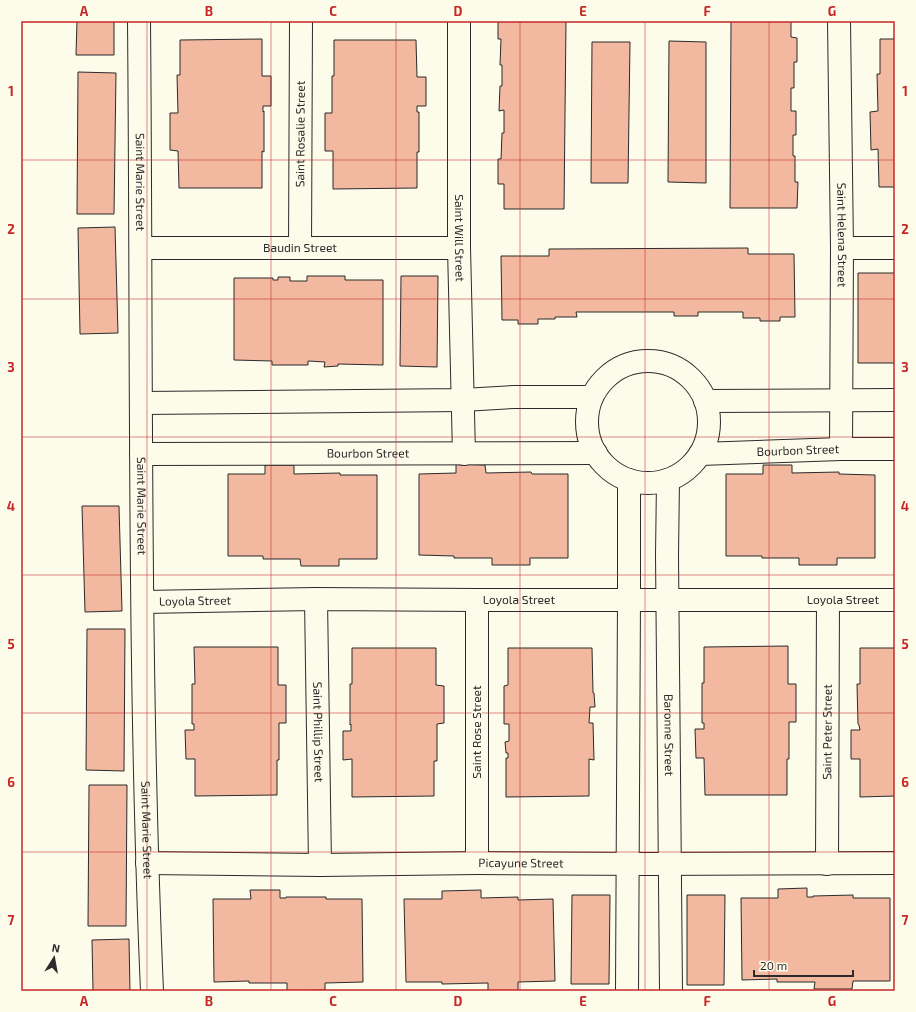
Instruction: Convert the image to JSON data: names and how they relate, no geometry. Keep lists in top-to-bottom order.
{
  "streets": {
    "street": [
      "Saint Rosalie Street",
      "Saint Marie Street",
      "Saint Helena Street",
      "Saint Will Street",
      "Baudin Street",
      "Bourbon Street",
      "Loyola Street",
      "Saint Phillip Street",
      "Saint Rose Street",
      "Saint Peter Street",
      "Baronne Street",
      "Picayune Street"
    ]
  },
  "crossings": [
    ["Saint Rosalie Street", "Baudin Street"],
    ["Saint Marie Street", "Baudin Street"],
    ["Saint Marie Street", "Bourbon Street"],
    ["Saint Marie Street", "Loyola Street"],
    ["Saint Marie Street", "Picayune Street"],
    ["Saint Helena Street", "Bourbon Street"],
    ["Saint Will Street", "Baudin Street"],
    ["Saint Will Street", "Bourbon Street"],
    ["Bourbon Street", "Baronne Street"],
    ["Loyola Street", "Saint Phillip Street"],
    ["Loyola Street", "Saint Rose Street"],
    ["Loyola Street", "Saint Peter Street"],
    ["Loyola Street", "Baronne Street"],
    ["Saint Phillip Street", "Picayune Street"],
    ["Saint Rose Street", "Picayune Street"],
    ["Saint Peter Street", "Picayune Street"],
    ["Baronne Street", "Picayune Street"]
  ],
  "scale_bar": "20 m",
  "north": "top",
  "grid": {
    "columns": [
      "A",
      "B",
      "C",
      "D",
      "E",
      "F",
      "G"
    ],
    "rows": [
      "1",
      "2",
      "3",
      "4",
      "5",
      "6",
      "7"
    ]
  }
}
